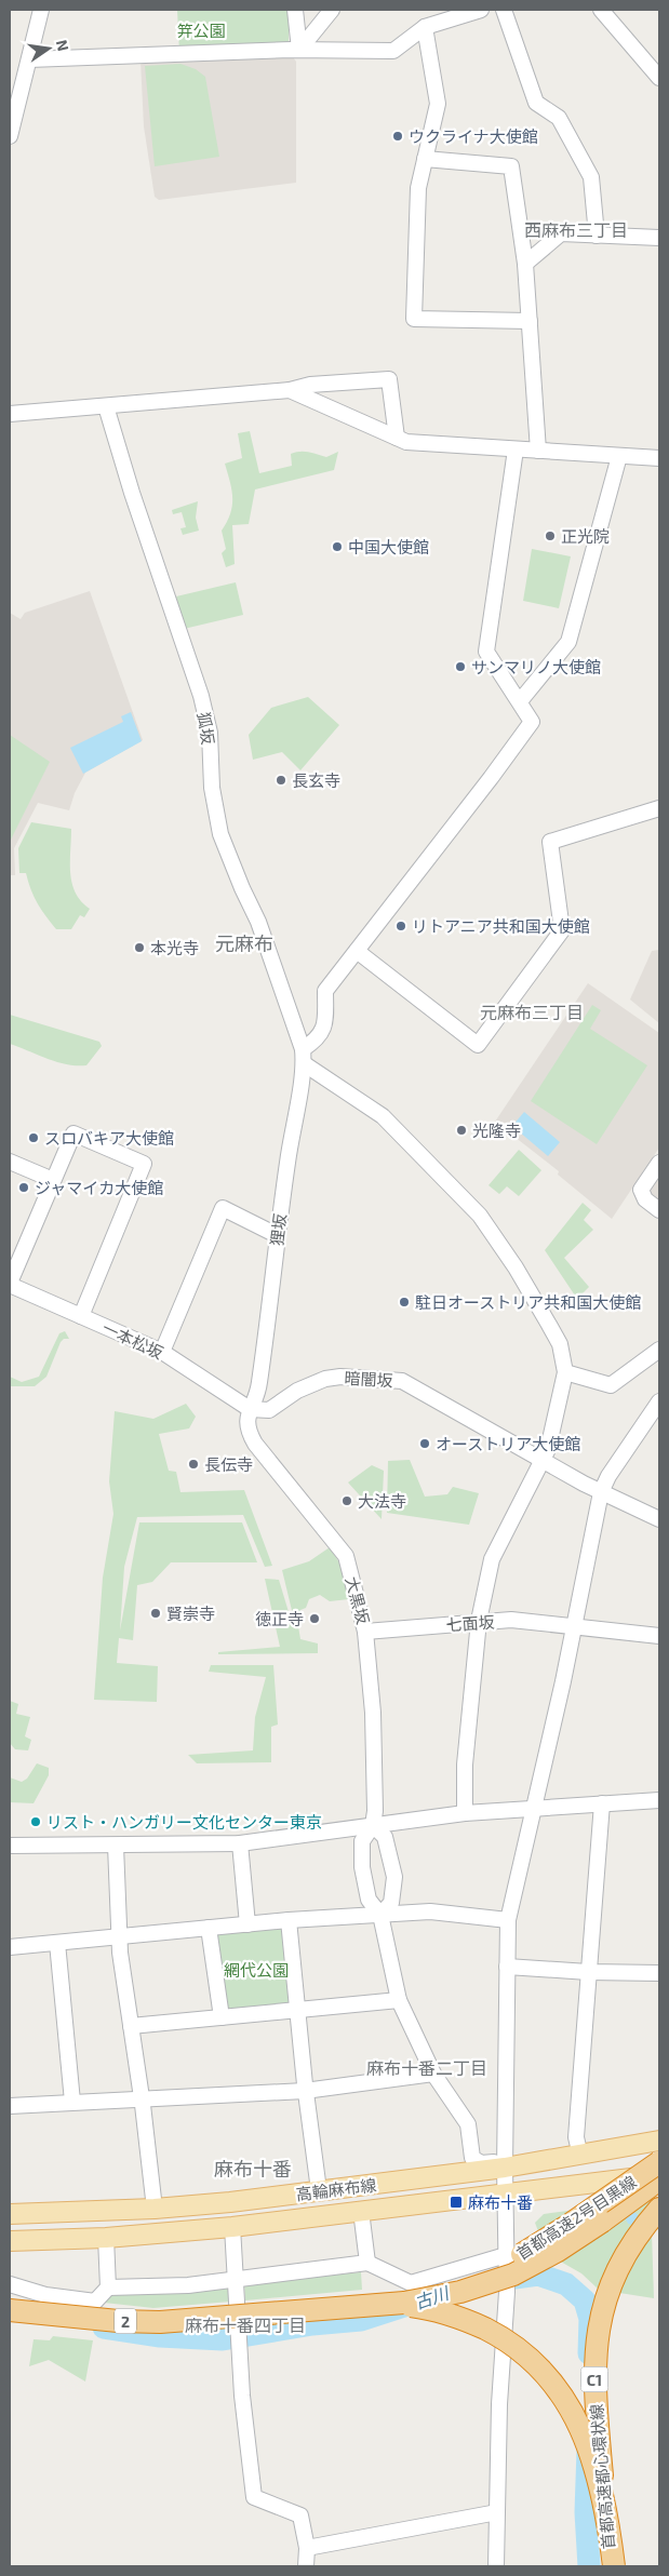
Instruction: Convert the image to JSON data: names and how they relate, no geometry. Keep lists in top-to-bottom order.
{
  "streets": {
    "highway": [
      "首都高速2号目黒線",
      "2",
      "C1",
      "首都高速都心環状線"
    ],
    "main road": ["高輪麻布線"],
    "street": [
      "狐坂",
      "狸坂",
      "一本松坂",
      "暗闇坂",
      "大黒坂",
      "七面坂"
    ]
  },
  "crossings": [
    ["狐坂", "狸坂"],
    ["狸坂", "一本松坂"],
    ["狸坂", "暗闇坂"],
    ["一本松坂", "暗闇坂"],
    ["一本松坂", "大黒坂"],
    ["大黒坂", "七面坂"]
  ],
  "districts": [
    "西麻布三丁目",
    "元麻布",
    "元麻布三丁目",
    "麻布十番二丁目",
    "麻布十番",
    "麻布十番四丁目"
  ],
  "water": ["古川"],
  "parks": ["笄公園", "網代公園"],
  "places": {
    "other": [
      "ウクライナ大使館",
      "正光院",
      "中国大使館",
      "サンマリノ大使館",
      "長玄寺",
      "リトアニア共和国大使館",
      "本光寺",
      "光隆寺",
      "スロバキア大使館",
      "ジャマイカ大使館",
      "駐日オーストリア共和国大使館",
      "オーストリア大使館",
      "長伝寺",
      "大法寺",
      "賢崇寺",
      "徳正寺",
      "リスト・ハンガリー文化センター東京"
    ],
    "transit": ["麻布十番"]
  },
  "north": "right"
}
